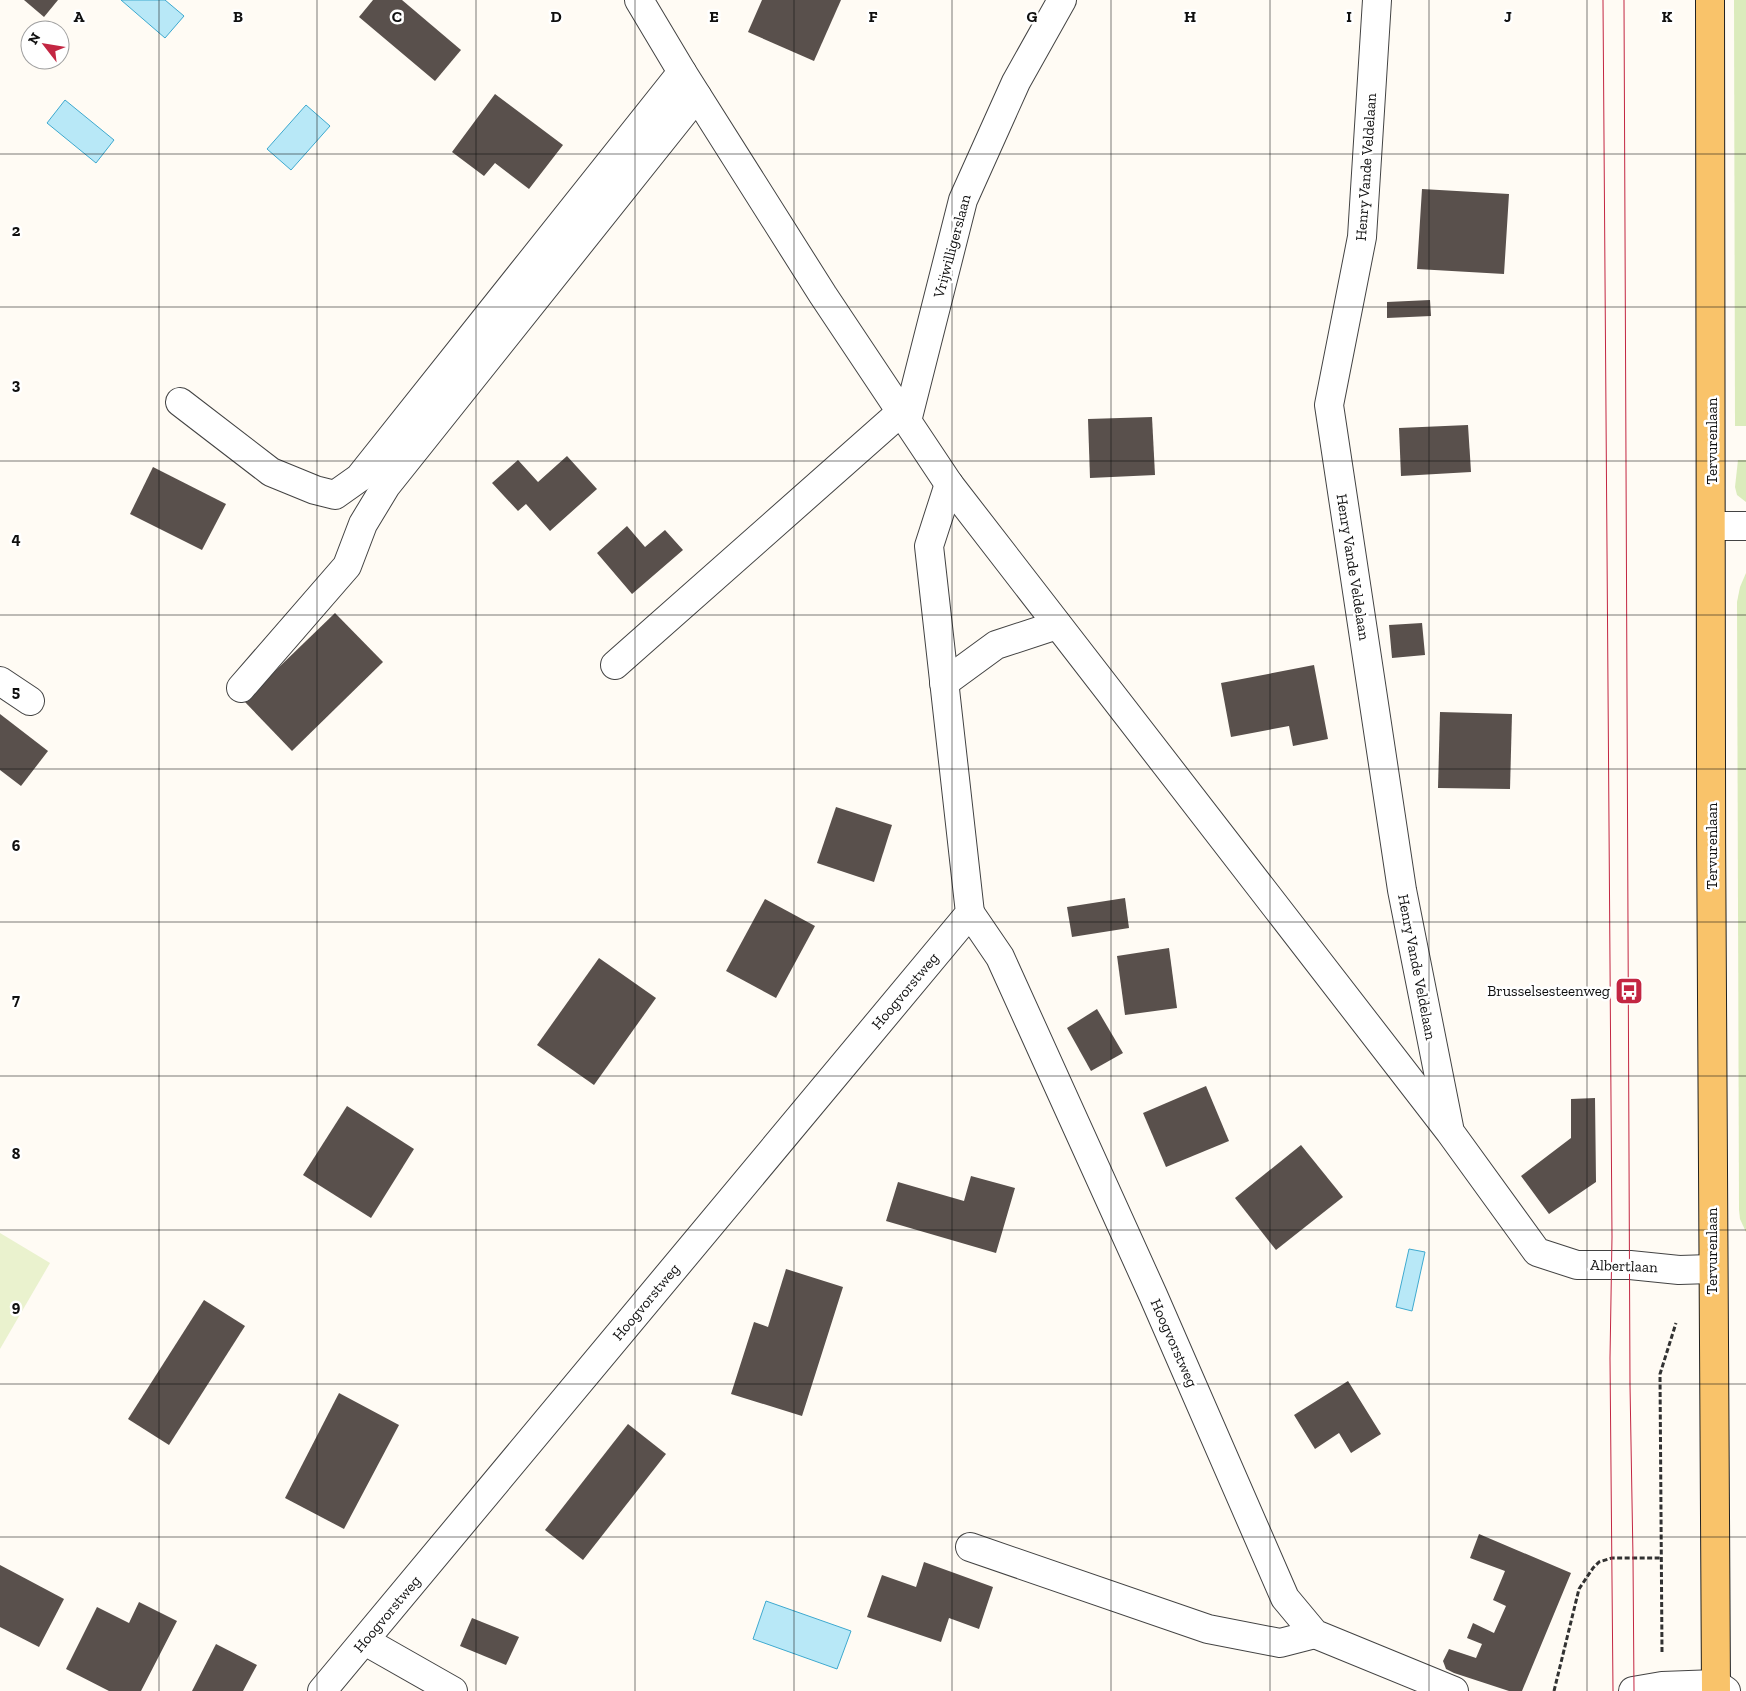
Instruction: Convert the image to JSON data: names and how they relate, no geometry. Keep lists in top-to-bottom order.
{
  "streets": {
    "main road": ["Tervurenlaan"],
    "street": [
      "Henry Vande Veldelaan",
      "Vrijwilligerslaan",
      "Hoogvorstweg",
      "Albertlaan"
    ]
  },
  "crossings": [
    ["Henry Vande Veldelaan", "Albertlaan"],
    ["Tervurenlaan", "Albertlaan"]
  ],
  "places": {
    "bus stop": ["Brusselsesteenweg"]
  },
  "north": "top left",
  "grid": {
    "columns": [
      "A",
      "B",
      "C",
      "D",
      "E",
      "F",
      "G",
      "H",
      "I",
      "J",
      "K"
    ],
    "rows": [
      "2",
      "3",
      "4",
      "5",
      "6",
      "7",
      "8",
      "9"
    ]
  }
}
